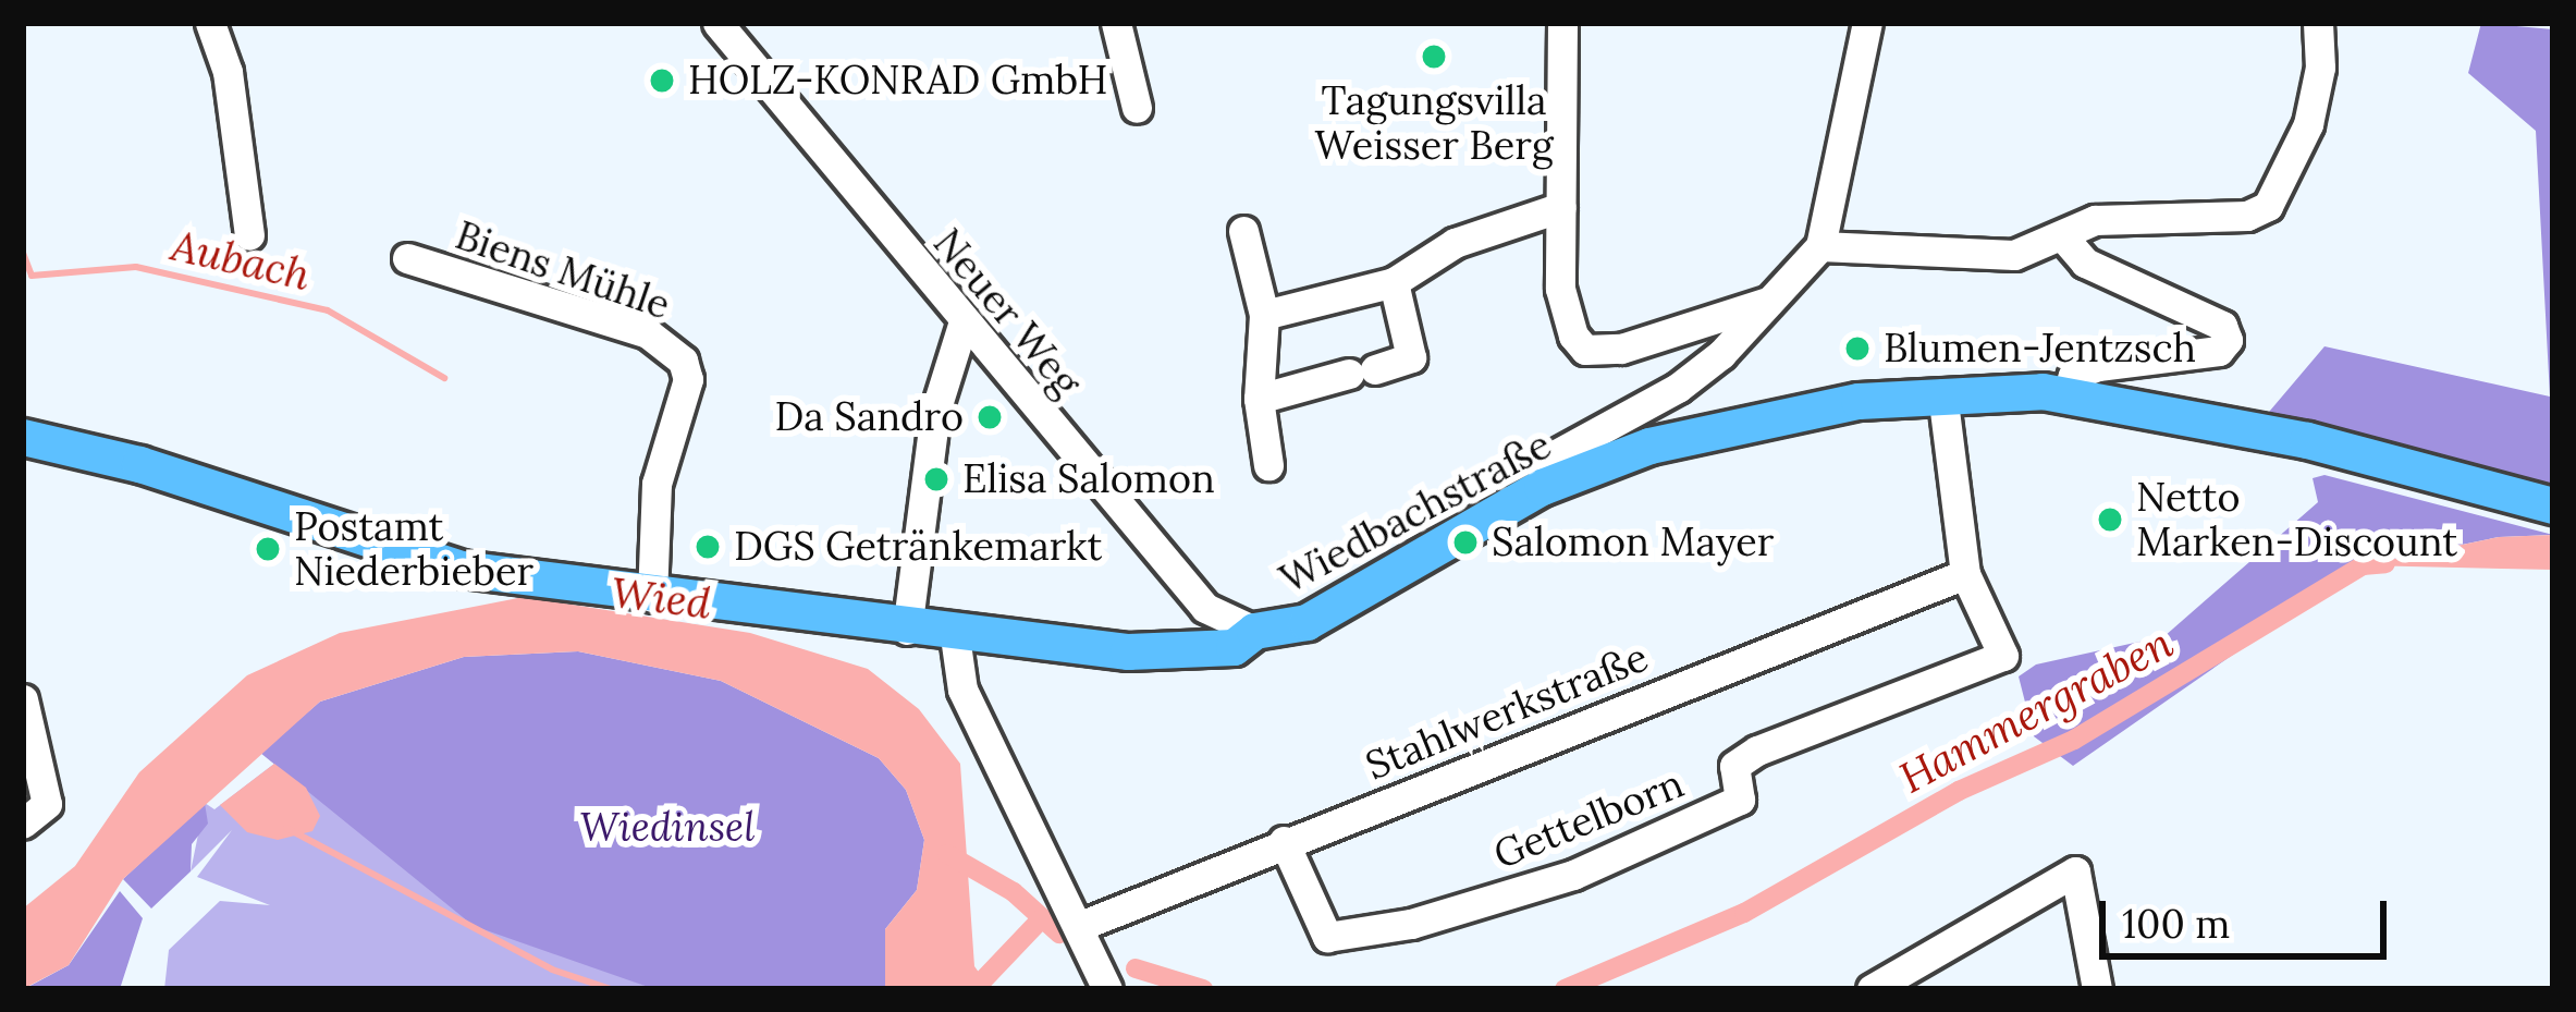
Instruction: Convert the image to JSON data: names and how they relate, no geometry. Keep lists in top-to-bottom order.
{
  "streets": {
    "main road": ["Wiedbachstraße"],
    "street": [
      "Biens Mühle",
      "Neuer Weg",
      "Stahlwerkstraße",
      "Gettelborn"
    ]
  },
  "crossings": [
    ["Biens Mühle", "Wiedbachstraße"],
    ["Neuer Weg", "Wiedbachstraße"],
    ["Stahlwerkstraße", "Gettelborn"]
  ],
  "water": ["Aubach", "Wied", "Hammergraben"],
  "parks": ["Wiedinsel"],
  "places": [
    "Tagungsvilla Weisser Berg",
    "HOLZ-KONRAD GmbH",
    "Blumen-Jentzsch",
    "Da Sandro",
    "Elisa Salomon",
    "Netto Marken-Discount",
    "Salomon Mayer",
    "DGS Getränkemarkt",
    "Postamt Niederbieber"
  ],
  "scale_bar": "100 m"
}
